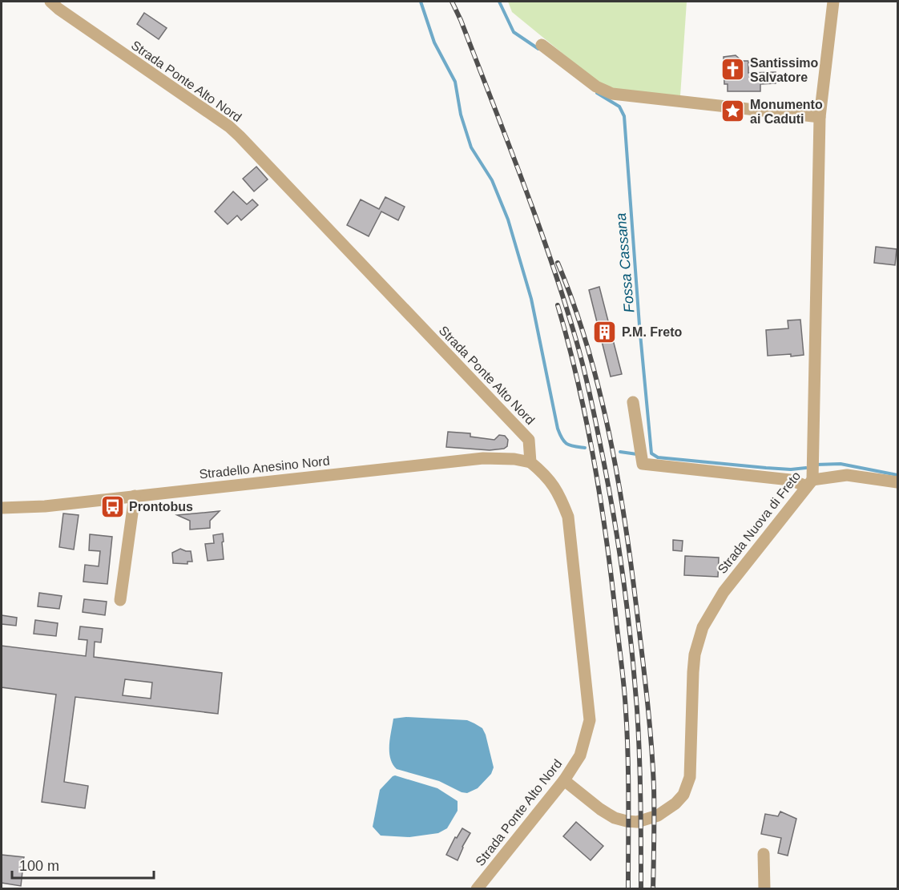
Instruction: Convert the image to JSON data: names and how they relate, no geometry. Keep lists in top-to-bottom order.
{
  "streets": {
    "street": ["Strada Ponte Alto Nord", "Stradello Anesino Nord", "Strada Nuova di Freto"]
  },
  "crossings": [
    ["Strada Ponte Alto Nord", "Stradello Anesino Nord"],
    ["Strada Ponte Alto Nord", "Strada Nuova di Freto"]
  ],
  "water": ["Fossa Cassana"],
  "places": {
    "church": ["Santissimo Salvatore"],
    "place": ["Monumento ai Caduti"],
    "building": ["P.M. Freto"],
    "bus stop": ["Prontobus"]
  },
  "scale_bar": "100 m"
}
